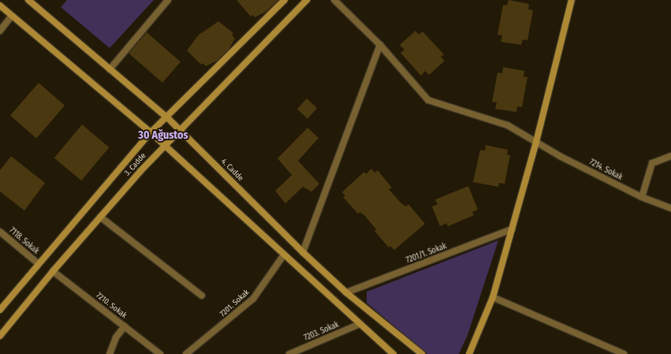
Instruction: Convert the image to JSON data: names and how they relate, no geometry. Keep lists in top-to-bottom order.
{
  "streets": {
    "street": [
      "3. Cadde",
      "4. Cadde",
      "7214. Sokak",
      "7118. Sokak",
      "7201/1. Sokak",
      "7201. Sokak",
      "7210. Sokak",
      "7203. Sokak"
    ]
  },
  "crossings": [
    ["3. Cadde", "4. Cadde"],
    ["3. Cadde", "7118. Sokak"],
    ["3. Cadde", "7210. Sokak"],
    ["4. Cadde", "7201/1. Sokak"]
  ],
  "districts": ["30 Ağustos"]
}
